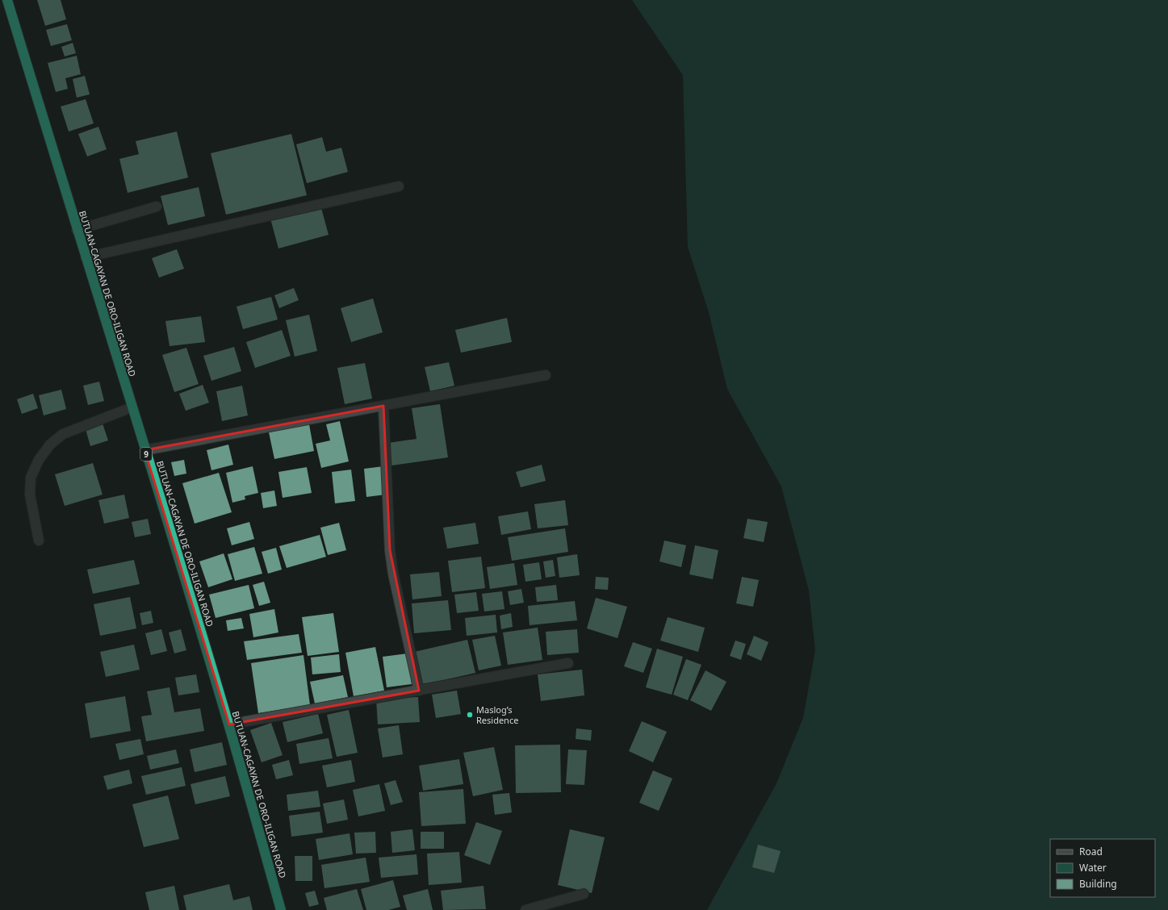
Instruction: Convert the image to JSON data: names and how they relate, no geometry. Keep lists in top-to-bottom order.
{
  "streets": {
    "highway": ["BUTUAN-CAGAYAN DE ORO-ILIGAN ROAD", "9"]
  },
  "places": ["Maslog’s Residence"],
  "legend": ["Road", "Water", "Building"]
}
